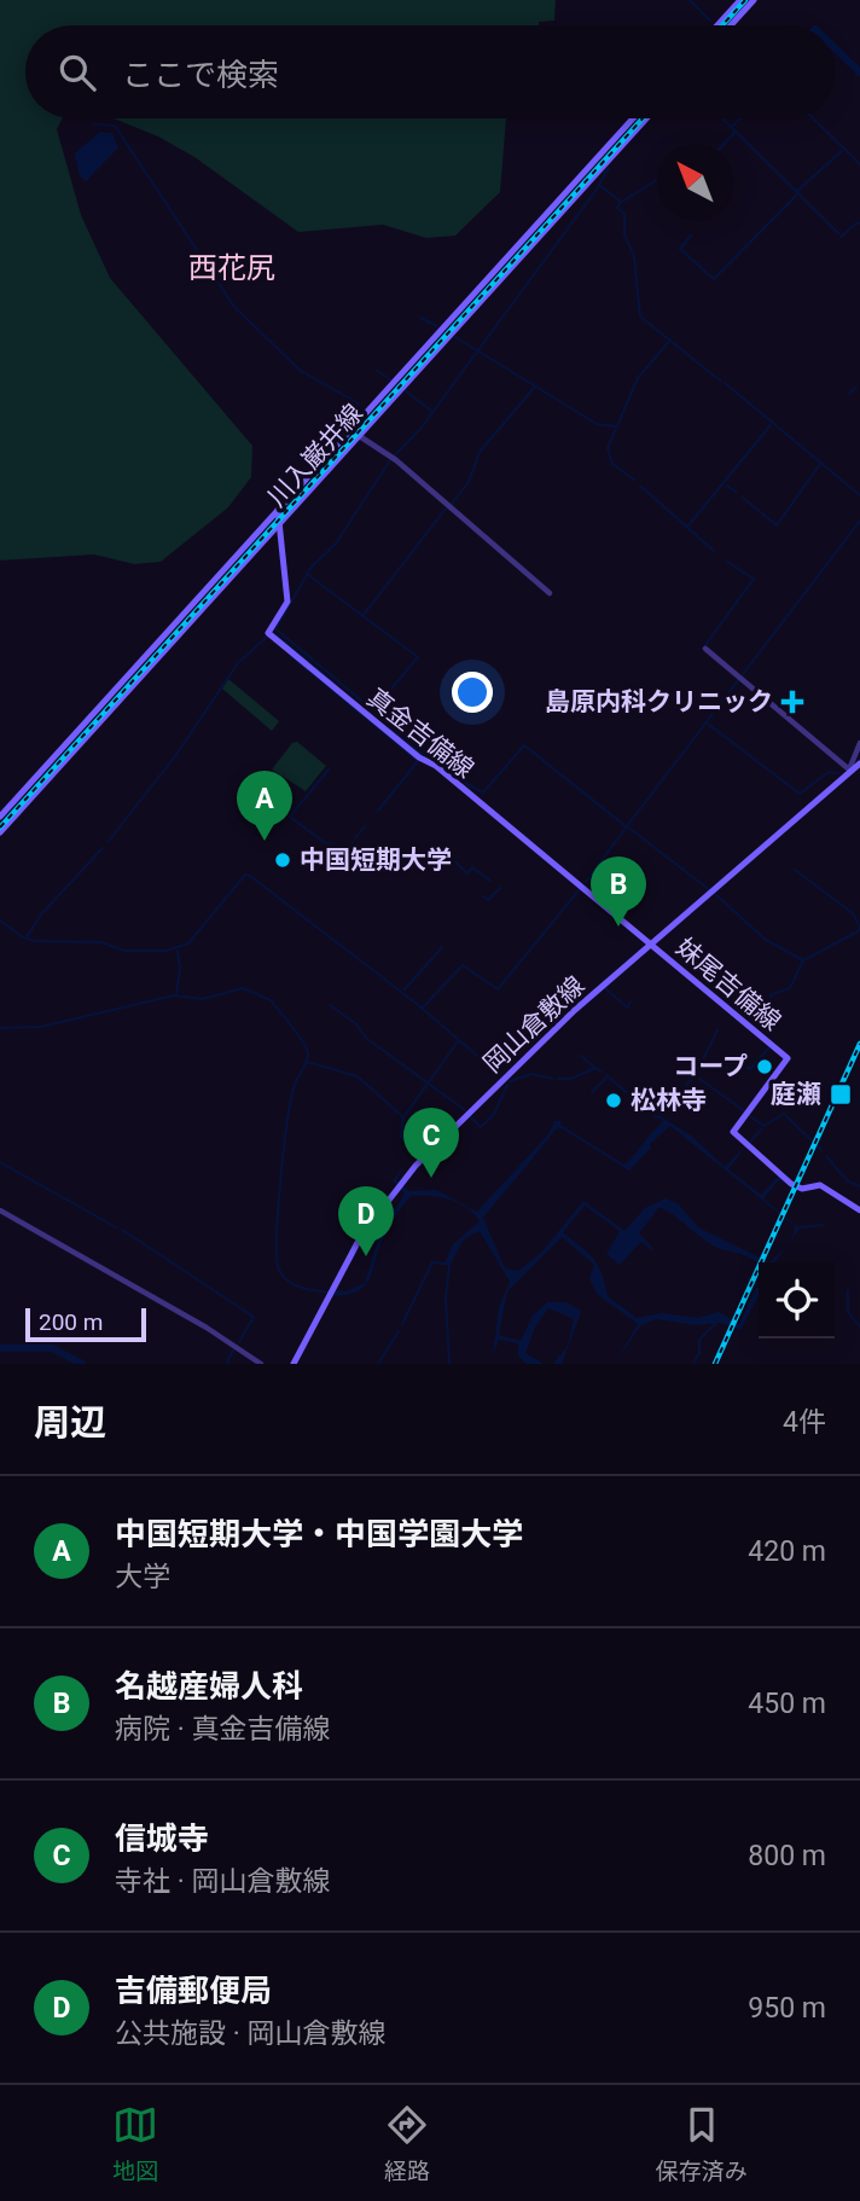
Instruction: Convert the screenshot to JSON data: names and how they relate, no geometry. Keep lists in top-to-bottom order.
{
  "streets": {
    "main road": [
      "川入巌井線",
      "真金吉備線",
      "妹尾吉備線",
      "岡山倉敷線"
    ]
  },
  "crossings": [
    ["川入巌井線", "真金吉備線"],
    ["真金吉備線", "妹尾吉備線"],
    ["真金吉備線", "岡山倉敷線"],
    ["妹尾吉備線", "岡山倉敷線"]
  ],
  "districts": ["西花尻"],
  "places": {
    "health": ["島原内科クリニック"],
    "other": ["中国短期大学", "コープ", "松林寺"],
    "transit": ["庭瀬"]
  },
  "scale_bar": "200 m",
  "north": "top left",
  "page": {
    "search": "ここで検索",
    "pins": [
      "A",
      "B",
      "C",
      "D"
    ],
    "scale": "200 m",
    "heading": ["周辺", "4件"],
    "list": [
      {
        "mark": "A",
        "name": "中国短期大学・中国学園大学",
        "note": "大学",
        "value": "420 m"
      },
      {
        "mark": "B",
        "name": "名越産婦人科",
        "note": "病院 · 真金吉備線",
        "value": "450 m"
      },
      {
        "mark": "C",
        "name": "信城寺",
        "note": "寺社 · 岡山倉敷線",
        "value": "800 m"
      },
      {
        "mark": "D",
        "name": "吉備郵便局",
        "note": "公共施設 · 岡山倉敷線",
        "value": "950 m"
      }
    ],
    "nav": ["地図", "経路", "保存済み"]
  }
}
